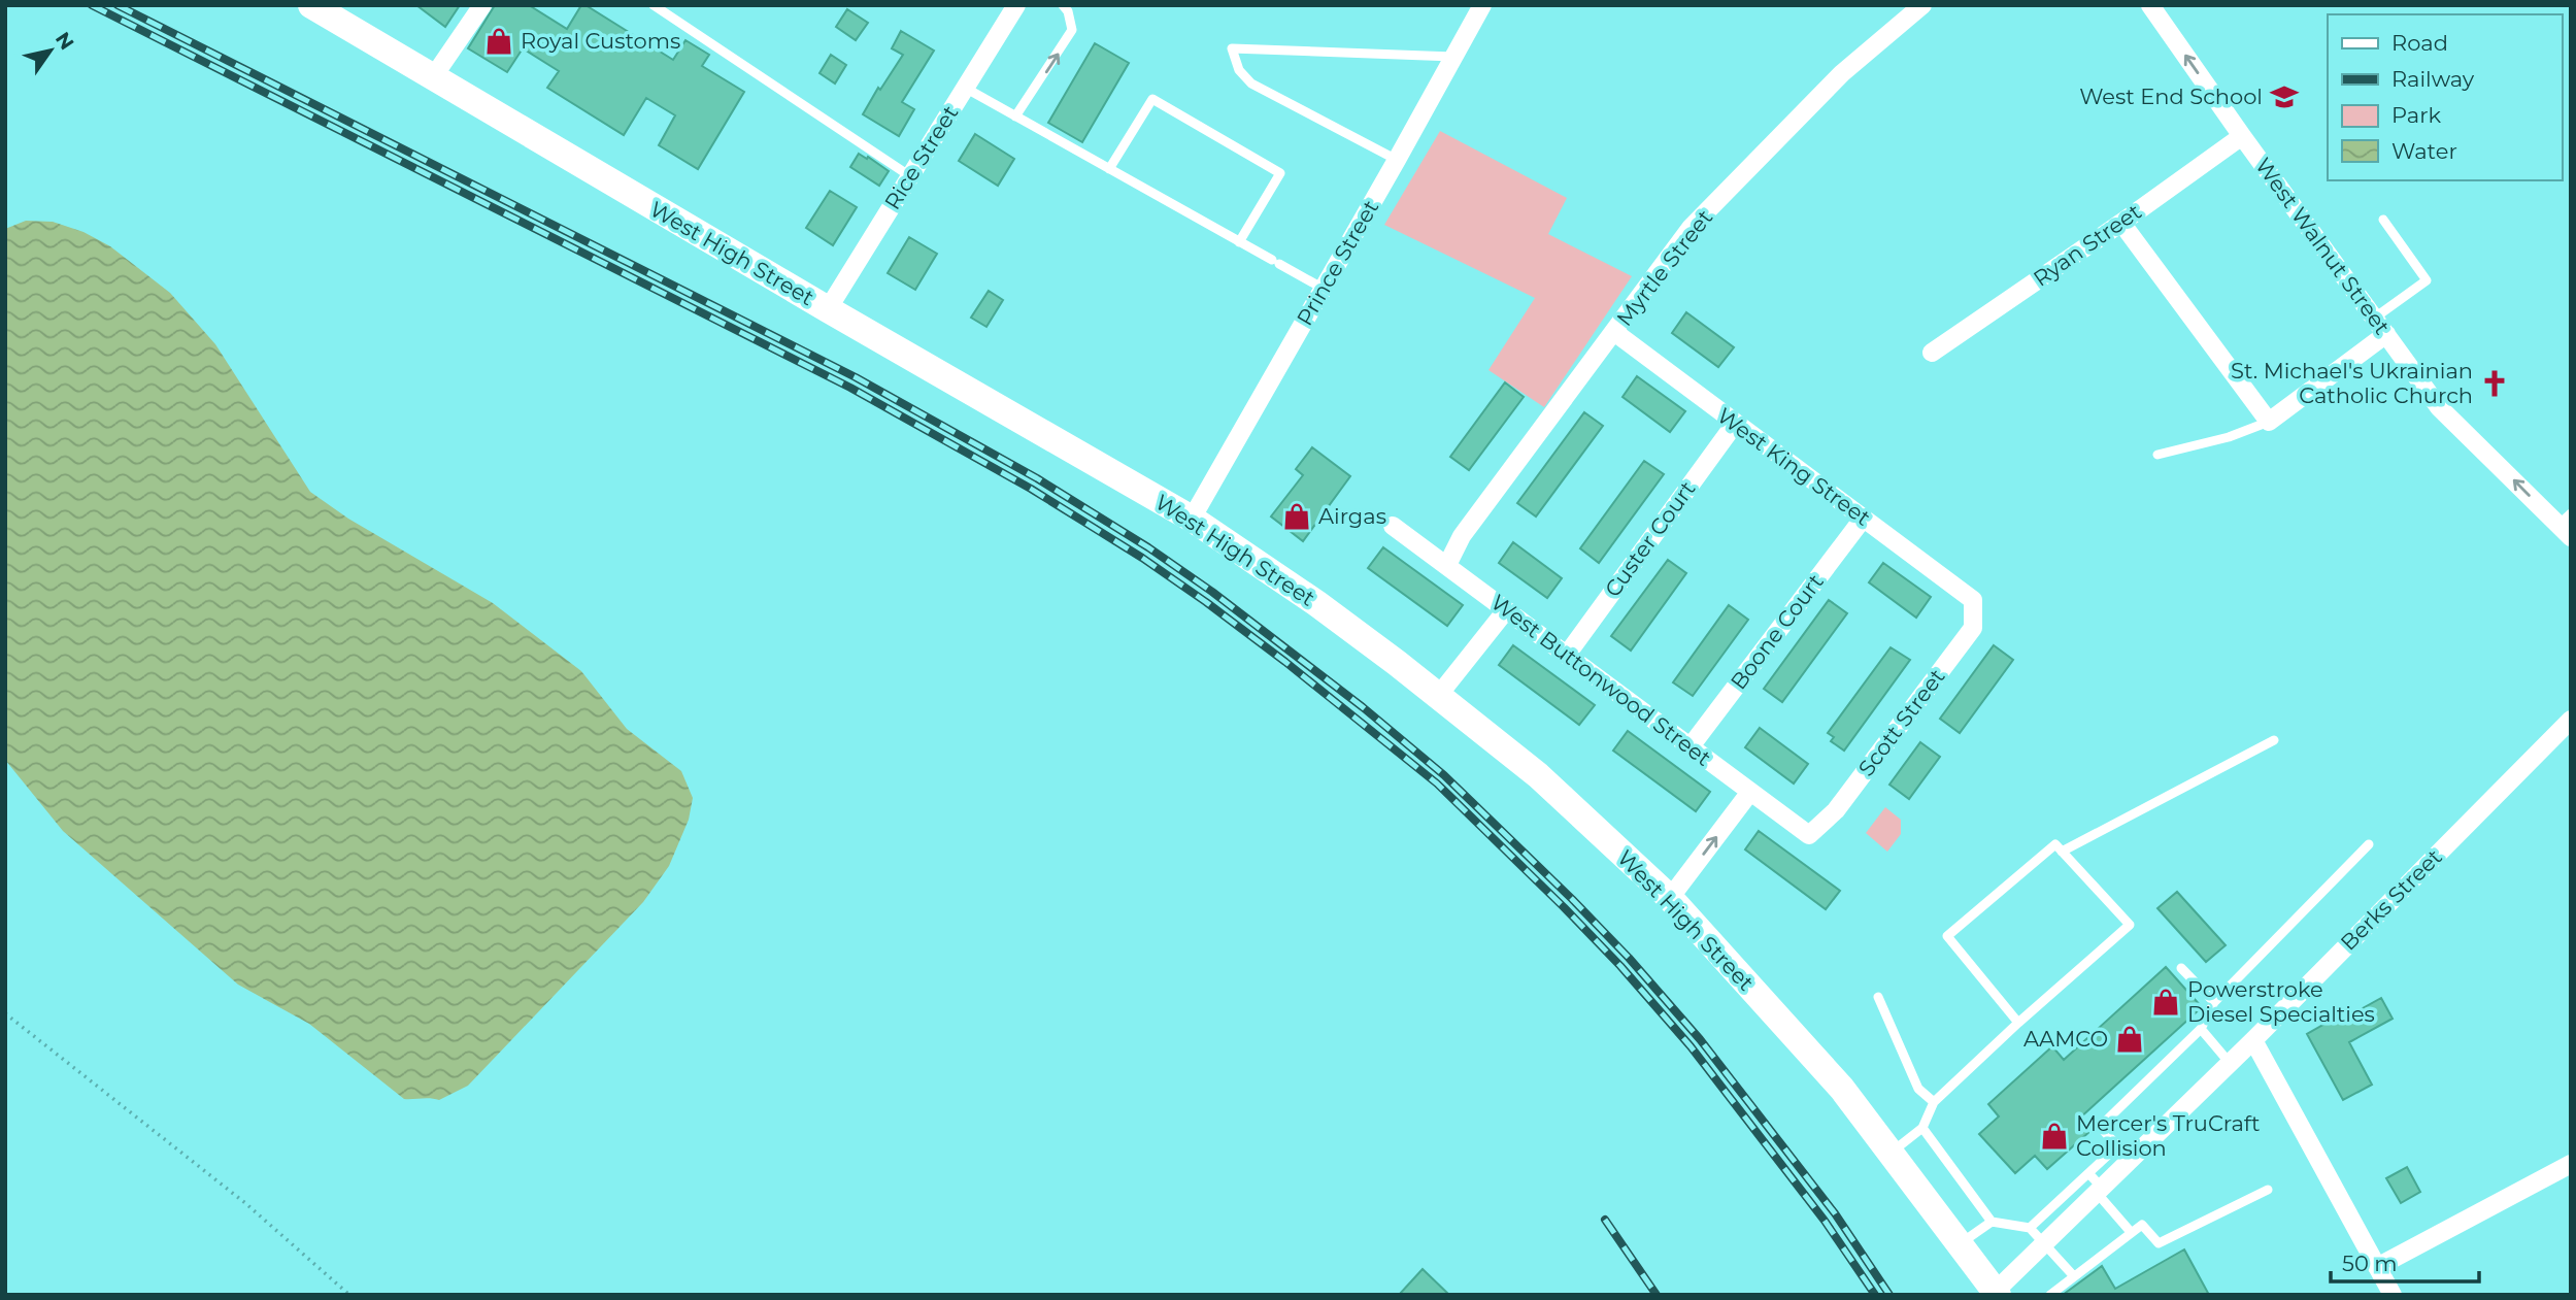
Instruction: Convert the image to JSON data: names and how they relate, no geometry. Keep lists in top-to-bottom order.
{
  "streets": {
    "main road": ["West High Street"],
    "street": [
      "Rice Street",
      "Ryan Street",
      "West Walnut Street",
      "Prince Street",
      "Myrtle Street",
      "West King Street",
      "Custer Court",
      "Boone Court",
      "West Buttonwood Street",
      "Scott Street",
      "Berks Street"
    ]
  },
  "crossings": [
    ["Rice Street", "West High Street"],
    ["Ryan Street", "West Walnut Street"],
    ["West High Street", "Prince Street"],
    ["West High Street", "Berks Street"],
    ["Myrtle Street", "West King Street"],
    ["Myrtle Street", "West Buttonwood Street"],
    ["West King Street", "Custer Court"],
    ["West King Street", "Boone Court"],
    ["West King Street", "Scott Street"],
    ["Custer Court", "West Buttonwood Street"],
    ["Boone Court", "West Buttonwood Street"],
    ["West Buttonwood Street", "Scott Street"]
  ],
  "one_way": ["West Walnut Street"],
  "places": {
    "shop": [
      "Royal Customs",
      "Airgas",
      "Powerstroke Diesel Specialties",
      "AAMCO",
      "Mercer's TruCraft Collision"
    ],
    "school or university": ["West End School"],
    "church": ["St. Michael's Ukrainian Catholic Church"]
  },
  "legend": [
    "Road",
    "Railway",
    "Park",
    "Water"
  ],
  "scale_bar": "50 m",
  "north": "top right"
}
